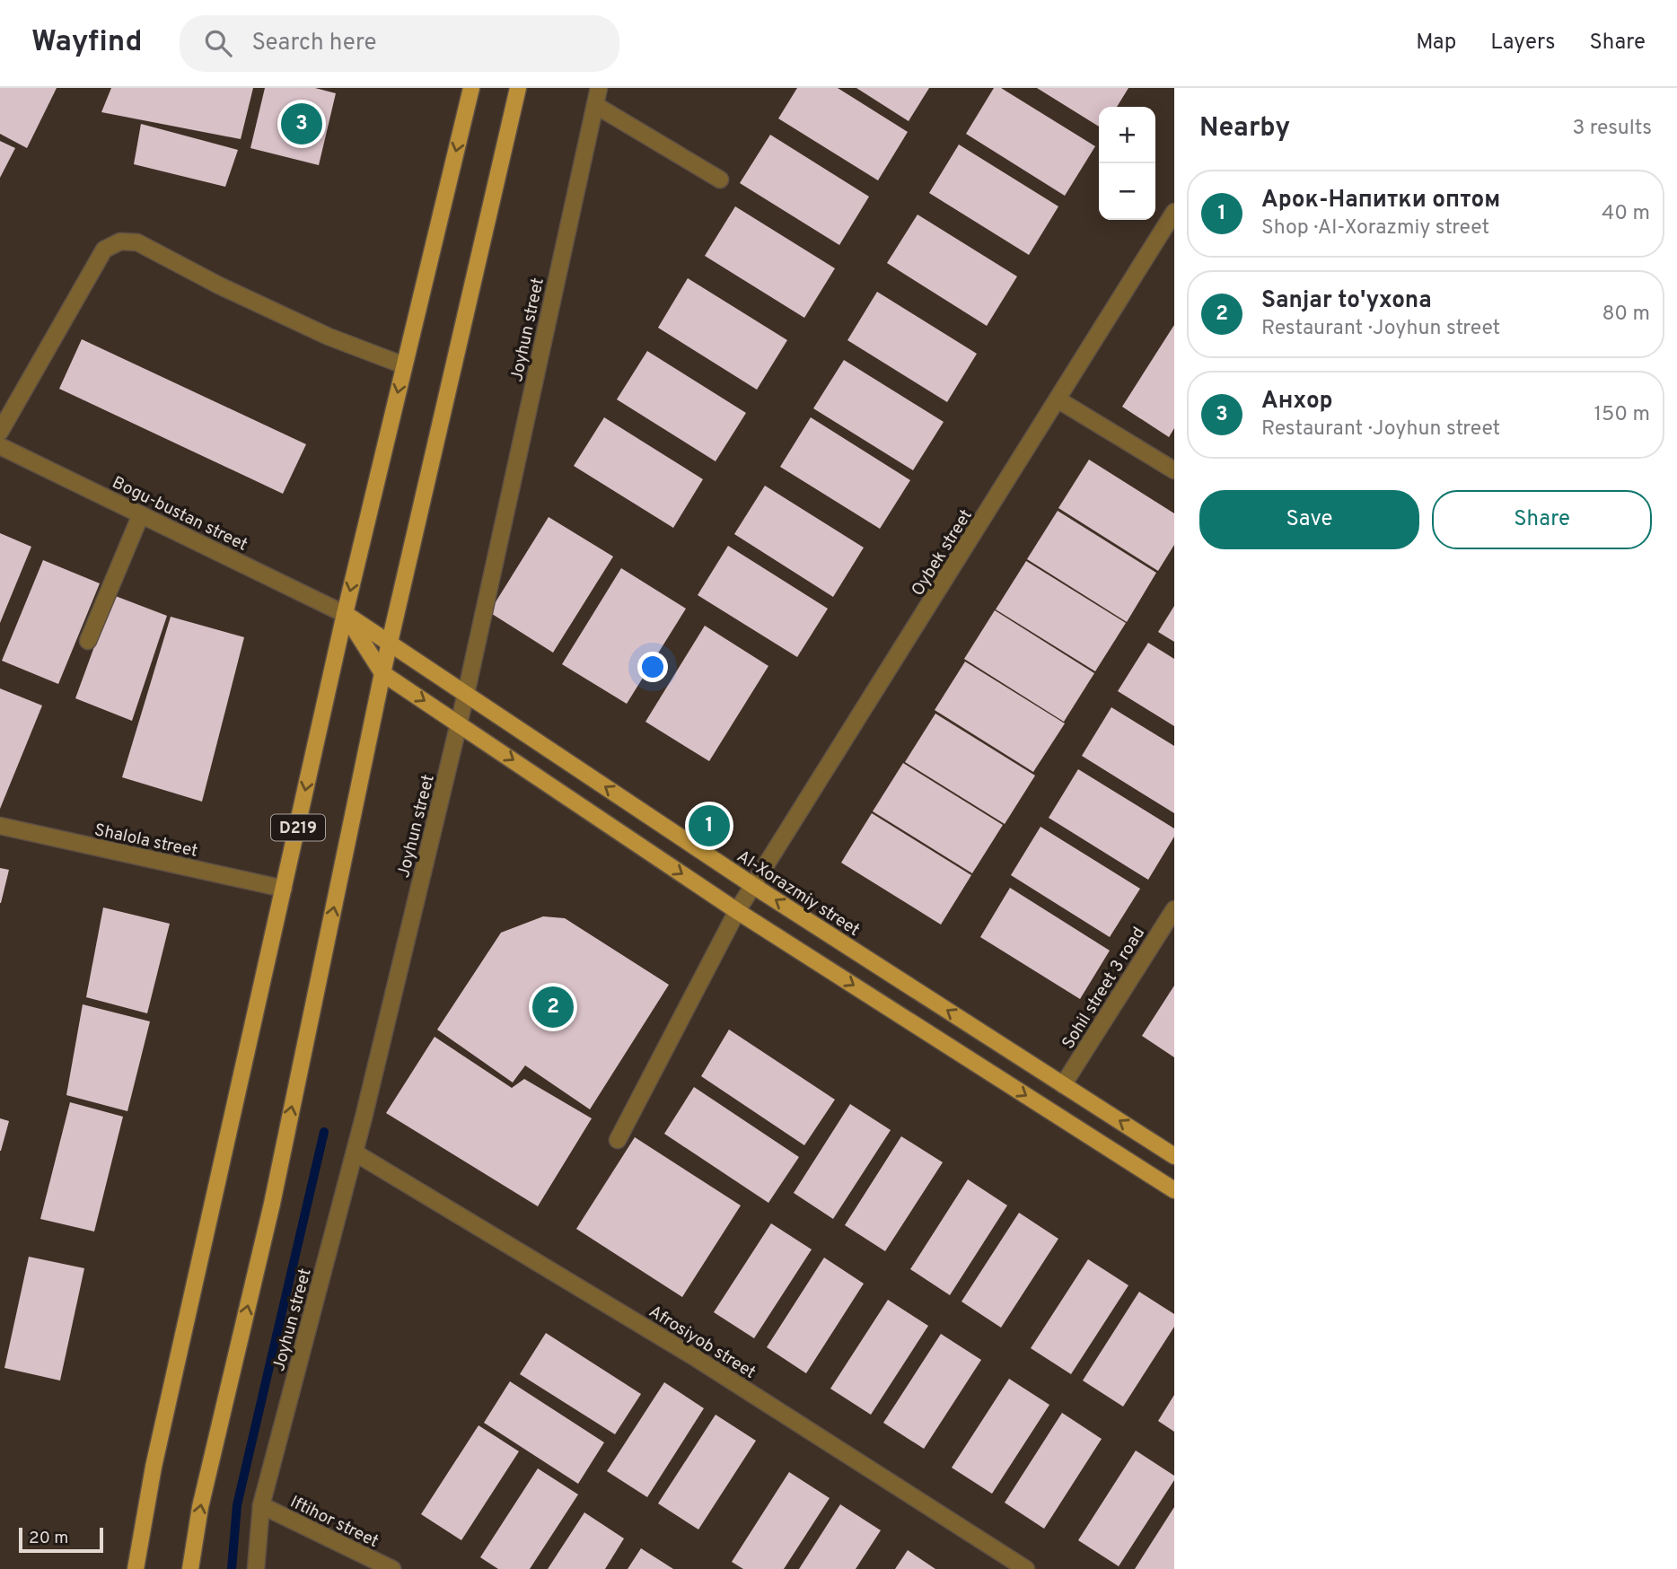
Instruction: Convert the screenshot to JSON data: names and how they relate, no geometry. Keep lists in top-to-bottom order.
{
  "streets": {
    "main road": ["D219", "Al-Xorazmiy street"],
    "street": [
      "Joyhun street",
      "Bogu-bustan street",
      "Oybek street",
      "Shalola street",
      "Sohil street 3 road",
      "Afrosiyob street",
      "Iftihor street"
    ]
  },
  "crossings": [
    ["Joyhun street", "Al-Xorazmiy street"],
    ["Joyhun street", "Afrosiyob street"],
    ["Joyhun street", "Iftihor street"],
    ["Bogu-bustan street", "D219"],
    ["Bogu-bustan street", "Al-Xorazmiy street"],
    ["Oybek street", "Al-Xorazmiy street"],
    ["D219", "Shalola street"],
    ["D219", "Al-Xorazmiy street"],
    ["Al-Xorazmiy street", "Sohil street 3 road"]
  ],
  "scale_bar": "20 m",
  "page": {
    "header": "Wayfind",
    "search": "Search here",
    "nav": ["Map", "Layers", "Share"],
    "heading": ["Nearby", "3 results"],
    "pins": ["3", "1", "2"],
    "map_buttons": ["+", "−"],
    "list": [
      {
        "mark": "1",
        "name": "Арок-Напитки оптом",
        "note": "Shop · Al-Xorazmiy street",
        "value": "40 m"
      },
      {
        "mark": "2",
        "name": "Sanjar to'yxona",
        "note": "Restaurant · Joyhun street",
        "value": "80 m"
      },
      {
        "mark": "3",
        "name": "Анхор",
        "note": "Restaurant · Joyhun street",
        "value": "150 m"
      }
    ],
    "buttons": ["Save", "Share"],
    "scale": "20 m"
  }
}
